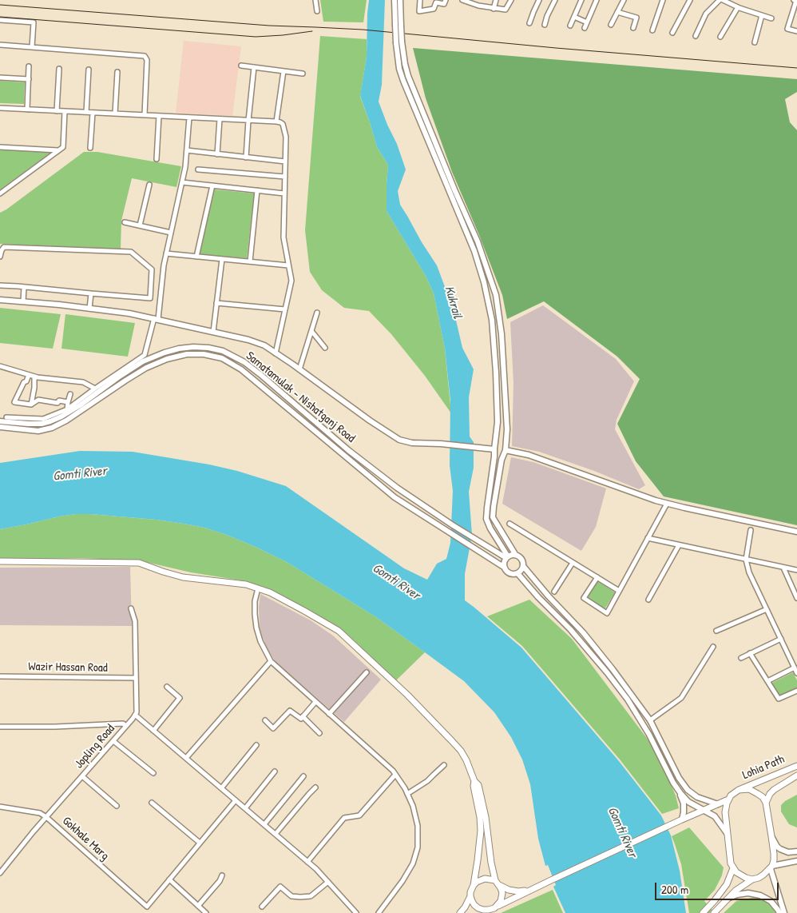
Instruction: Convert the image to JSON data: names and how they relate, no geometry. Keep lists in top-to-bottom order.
{
  "streets": {
    "main road": ["Lohia Path"],
    "street": [
      "Samatamulak - Nishatganj Road",
      "Wazir Hassan Road",
      "Jopling Road",
      "Gokhale Marg"
    ]
  },
  "crossings": [
    ["Jopling Road", "Gokhale Marg"]
  ],
  "water": ["Kukrail", "Gomti River"],
  "scale_bar": "200 m"
}
